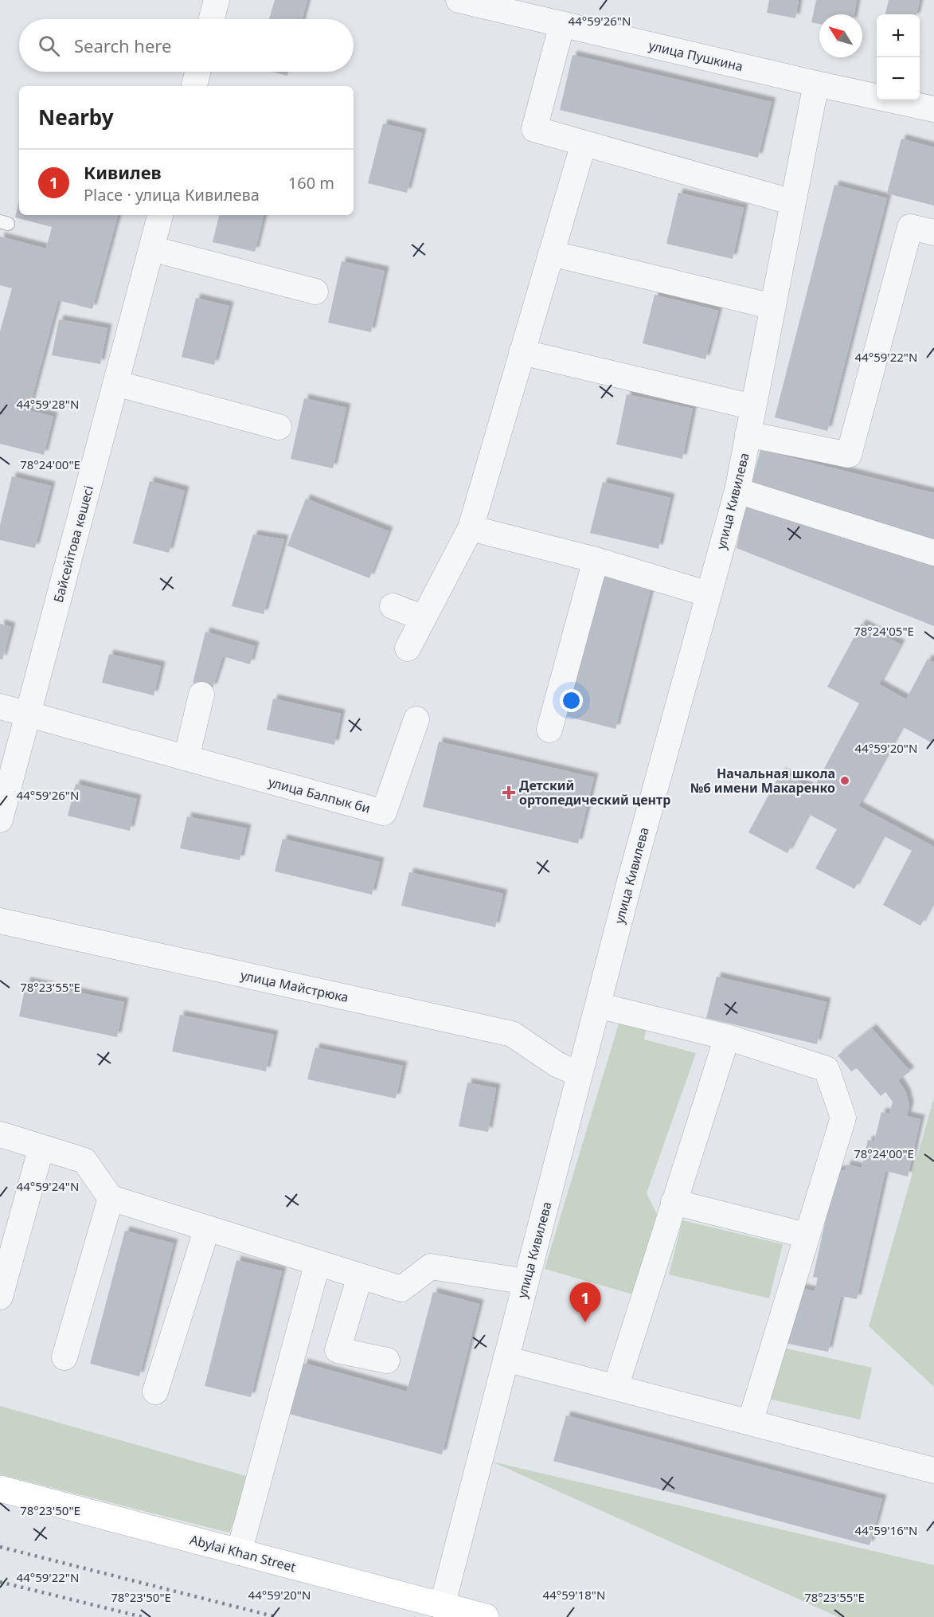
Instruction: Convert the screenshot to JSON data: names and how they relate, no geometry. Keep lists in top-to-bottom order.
{
  "streets": {
    "main road": ["Abylai Khan Street"],
    "street": [
      "улица Пушкина",
      "улица Кивилева",
      "Байсейітова көшесі",
      "улица Балпык би",
      "улица Майстрюка"
    ]
  },
  "crossings": [
    ["улица Пушкина", "улица Кивилева"],
    ["улица Кивилева", "улица Майстрюка"],
    ["улица Кивилева", "Abylai Khan Street"],
    ["Байсейітова көшесі", "улица Балпык би"]
  ],
  "places": {
    "other": ["Начальная школа №6 имени Макаренко"],
    "health": ["Детский ортопедический центр"]
  },
  "north": "top left",
  "page": {
    "map_buttons": ["+", "−"],
    "search": "Search here",
    "heading": "Nearby",
    "list": [
      {
        "mark": "1",
        "name": "Кивилев",
        "note": "Place · улица Кивилева",
        "value": "160 m"
      }
    ],
    "pins": "1"
  },
  "coordinates": [
    "44°59'26\"N",
    "44°59'22\"N",
    "44°59'28\"N",
    "78°24'00\"E",
    "78°24'05\"E",
    "44°59'20\"N",
    "78°23'55\"E",
    "44°59'24\"N",
    "78°23'50\"E",
    "44°59'16\"N",
    "44°59'18\"N"
  ]
}
